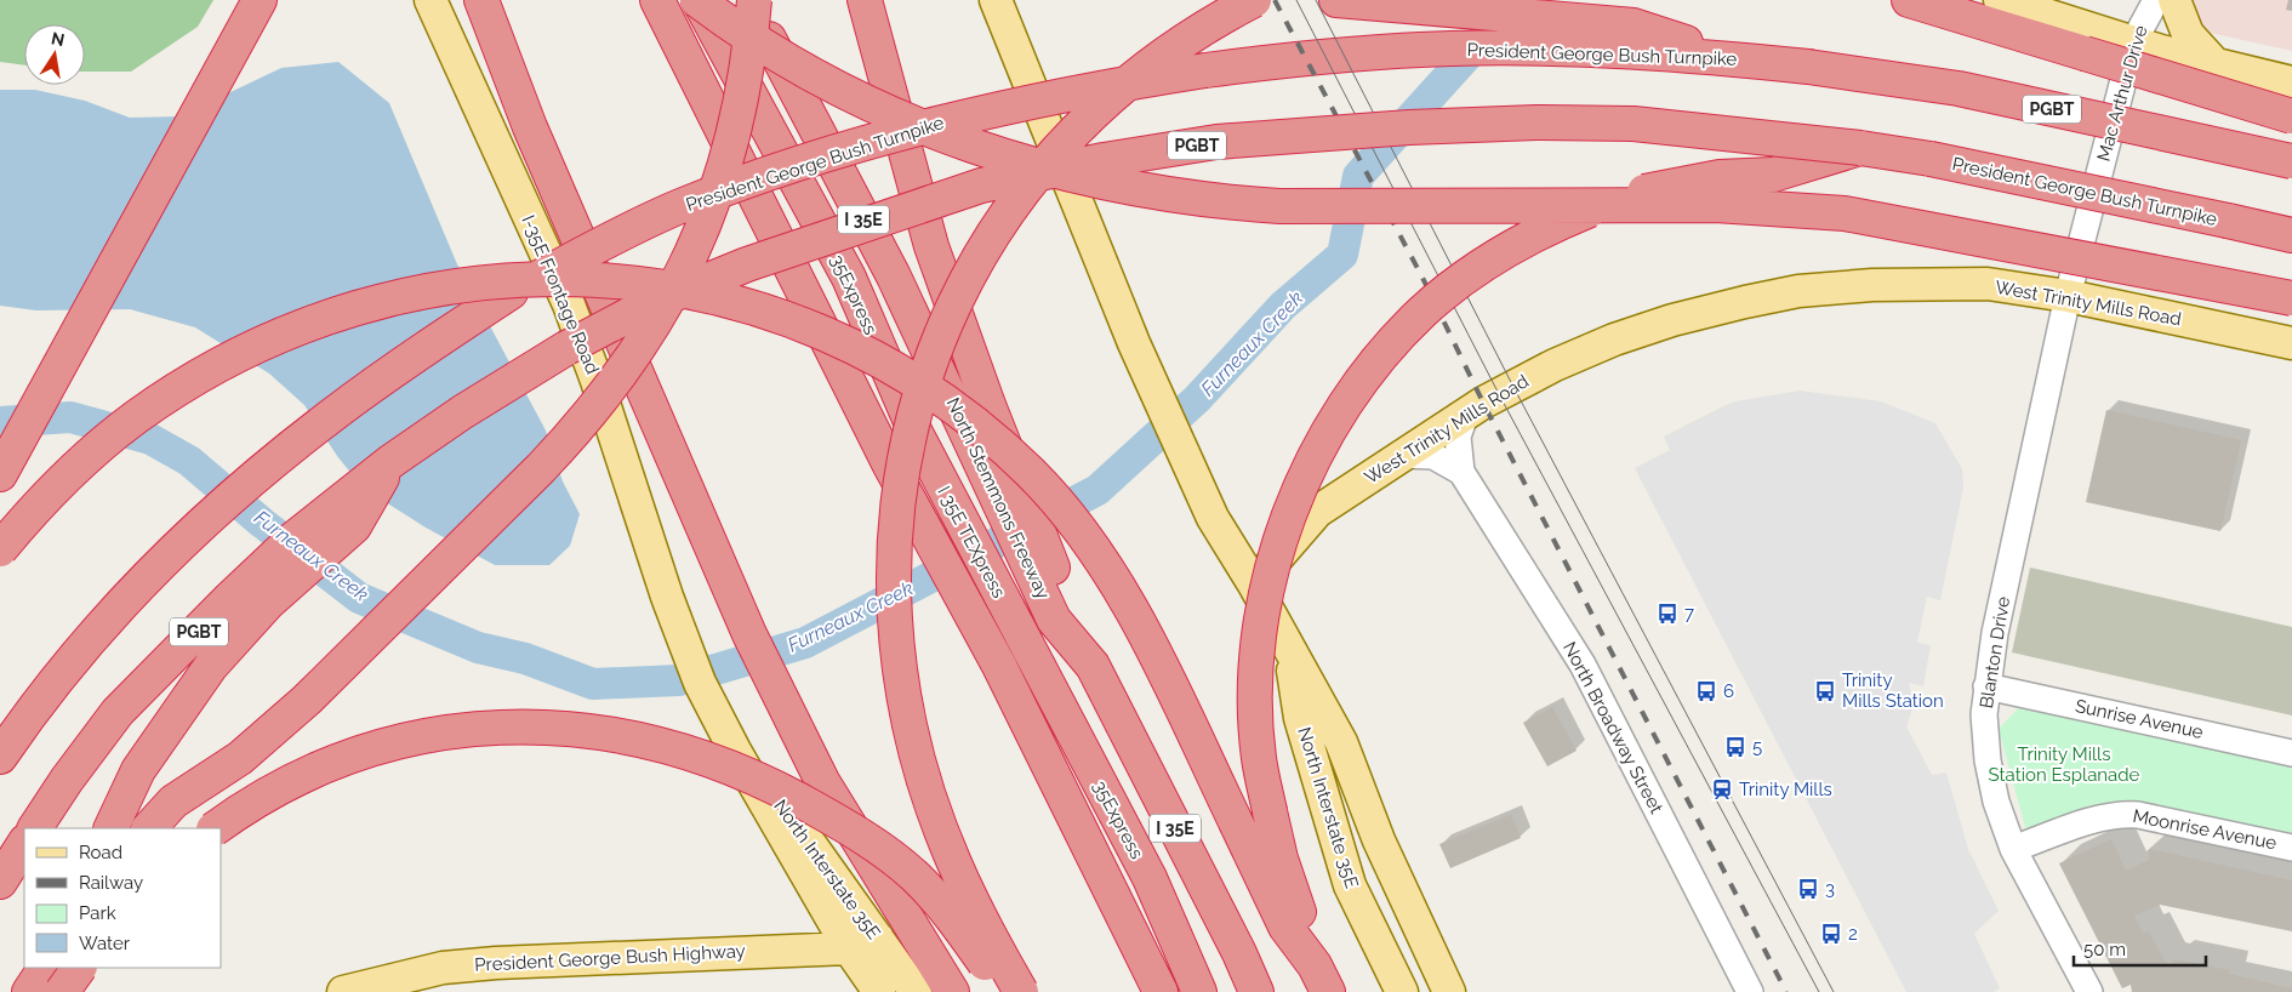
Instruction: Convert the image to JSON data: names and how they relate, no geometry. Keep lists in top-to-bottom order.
{
  "streets": {
    "highway": [
      "President George Bush Turnpike",
      "PGBT",
      "I 35E",
      "35Express",
      "North Stemmons Freeway",
      "I 35E TEXpress"
    ],
    "main road": [
      "I-35E Frontage Road",
      "West Trinity Mills Road",
      "North Interstate 35E",
      "President George Bush Highway"
    ],
    "street": [
      "Mac Arthur Drive",
      "Blanton Drive",
      "Sunrise Avenue",
      "North Broadway Street",
      "Moonrise Avenue"
    ]
  },
  "crossings": [
    ["Mac Arthur Drive", "West Trinity Mills Road"],
    ["Mac Arthur Drive", "Blanton Drive"],
    ["I 35E", "North Stemmons Freeway"],
    ["I-35E Frontage Road", "North Interstate 35E"],
    ["35Express", "I 35E TEXpress"],
    ["West Trinity Mills Road", "Blanton Drive"],
    ["West Trinity Mills Road", "North Broadway Street"],
    ["West Trinity Mills Road", "North Interstate 35E"],
    ["Blanton Drive", "Sunrise Avenue"],
    ["Blanton Drive", "Moonrise Avenue"],
    ["North Interstate 35E", "President George Bush Highway"]
  ],
  "water": ["Furneaux Creek"],
  "parks": ["Trinity Mills Station Esplanade"],
  "places": {
    "bus stop": [
      "7",
      "6",
      "Trinity Mills Station",
      "5",
      "3",
      "2"
    ],
    "station": ["Trinity Mills"]
  },
  "legend": [
    "Road",
    "Railway",
    "Park",
    "Water"
  ],
  "scale_bar": "50 m",
  "north": "top"
}
